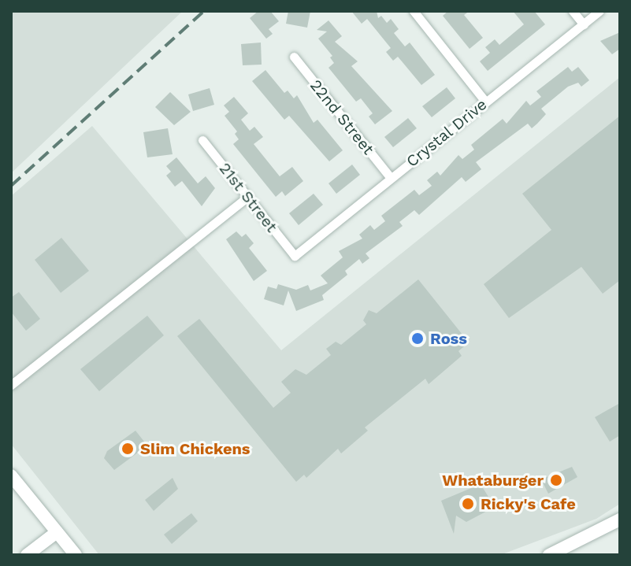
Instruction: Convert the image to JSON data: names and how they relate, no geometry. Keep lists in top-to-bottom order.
{
  "streets": {
    "street": ["22nd Street", "Crystal Drive", "21st Street"]
  },
  "crossings": [
    ["22nd Street", "Crystal Drive"],
    ["Crystal Drive", "21st Street"]
  ],
  "places": [
    "Ross",
    "Slim Chickens",
    "Whataburger",
    "Ricky's Cafe"
  ]
}
